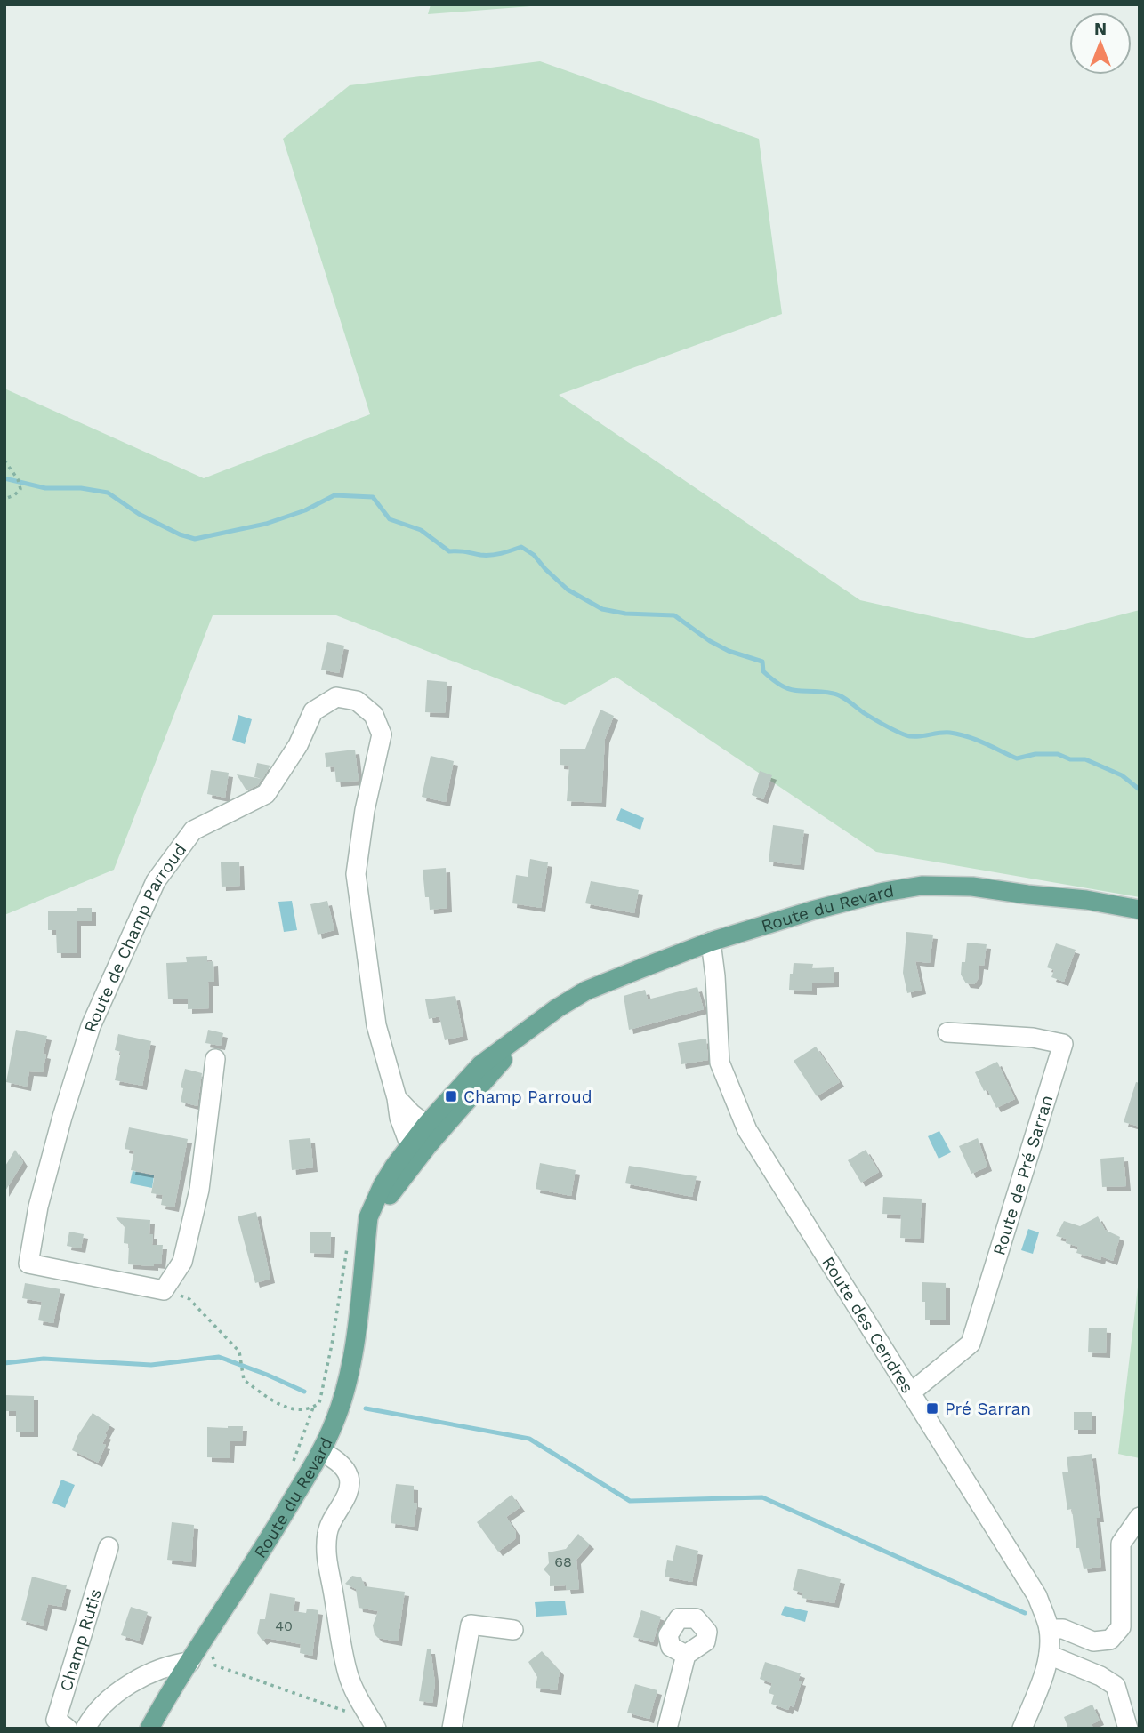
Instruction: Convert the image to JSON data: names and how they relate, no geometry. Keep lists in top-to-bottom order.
{
  "streets": {
    "main road": ["Route du Revard"],
    "street": [
      "Route de Champ Parroud",
      "Route de Pré Sarran",
      "Route des Cendres",
      "Champ Rutis"
    ]
  },
  "crossings": [
    ["Route du Revard", "Route de Champ Parroud"],
    ["Route du Revard", "Route des Cendres"],
    ["Route de Pré Sarran", "Route des Cendres"]
  ],
  "places": {
    "transit": ["Champ Parroud", "Pré Sarran"]
  },
  "house_numbers": ["68", "40"],
  "north": "top"
}
